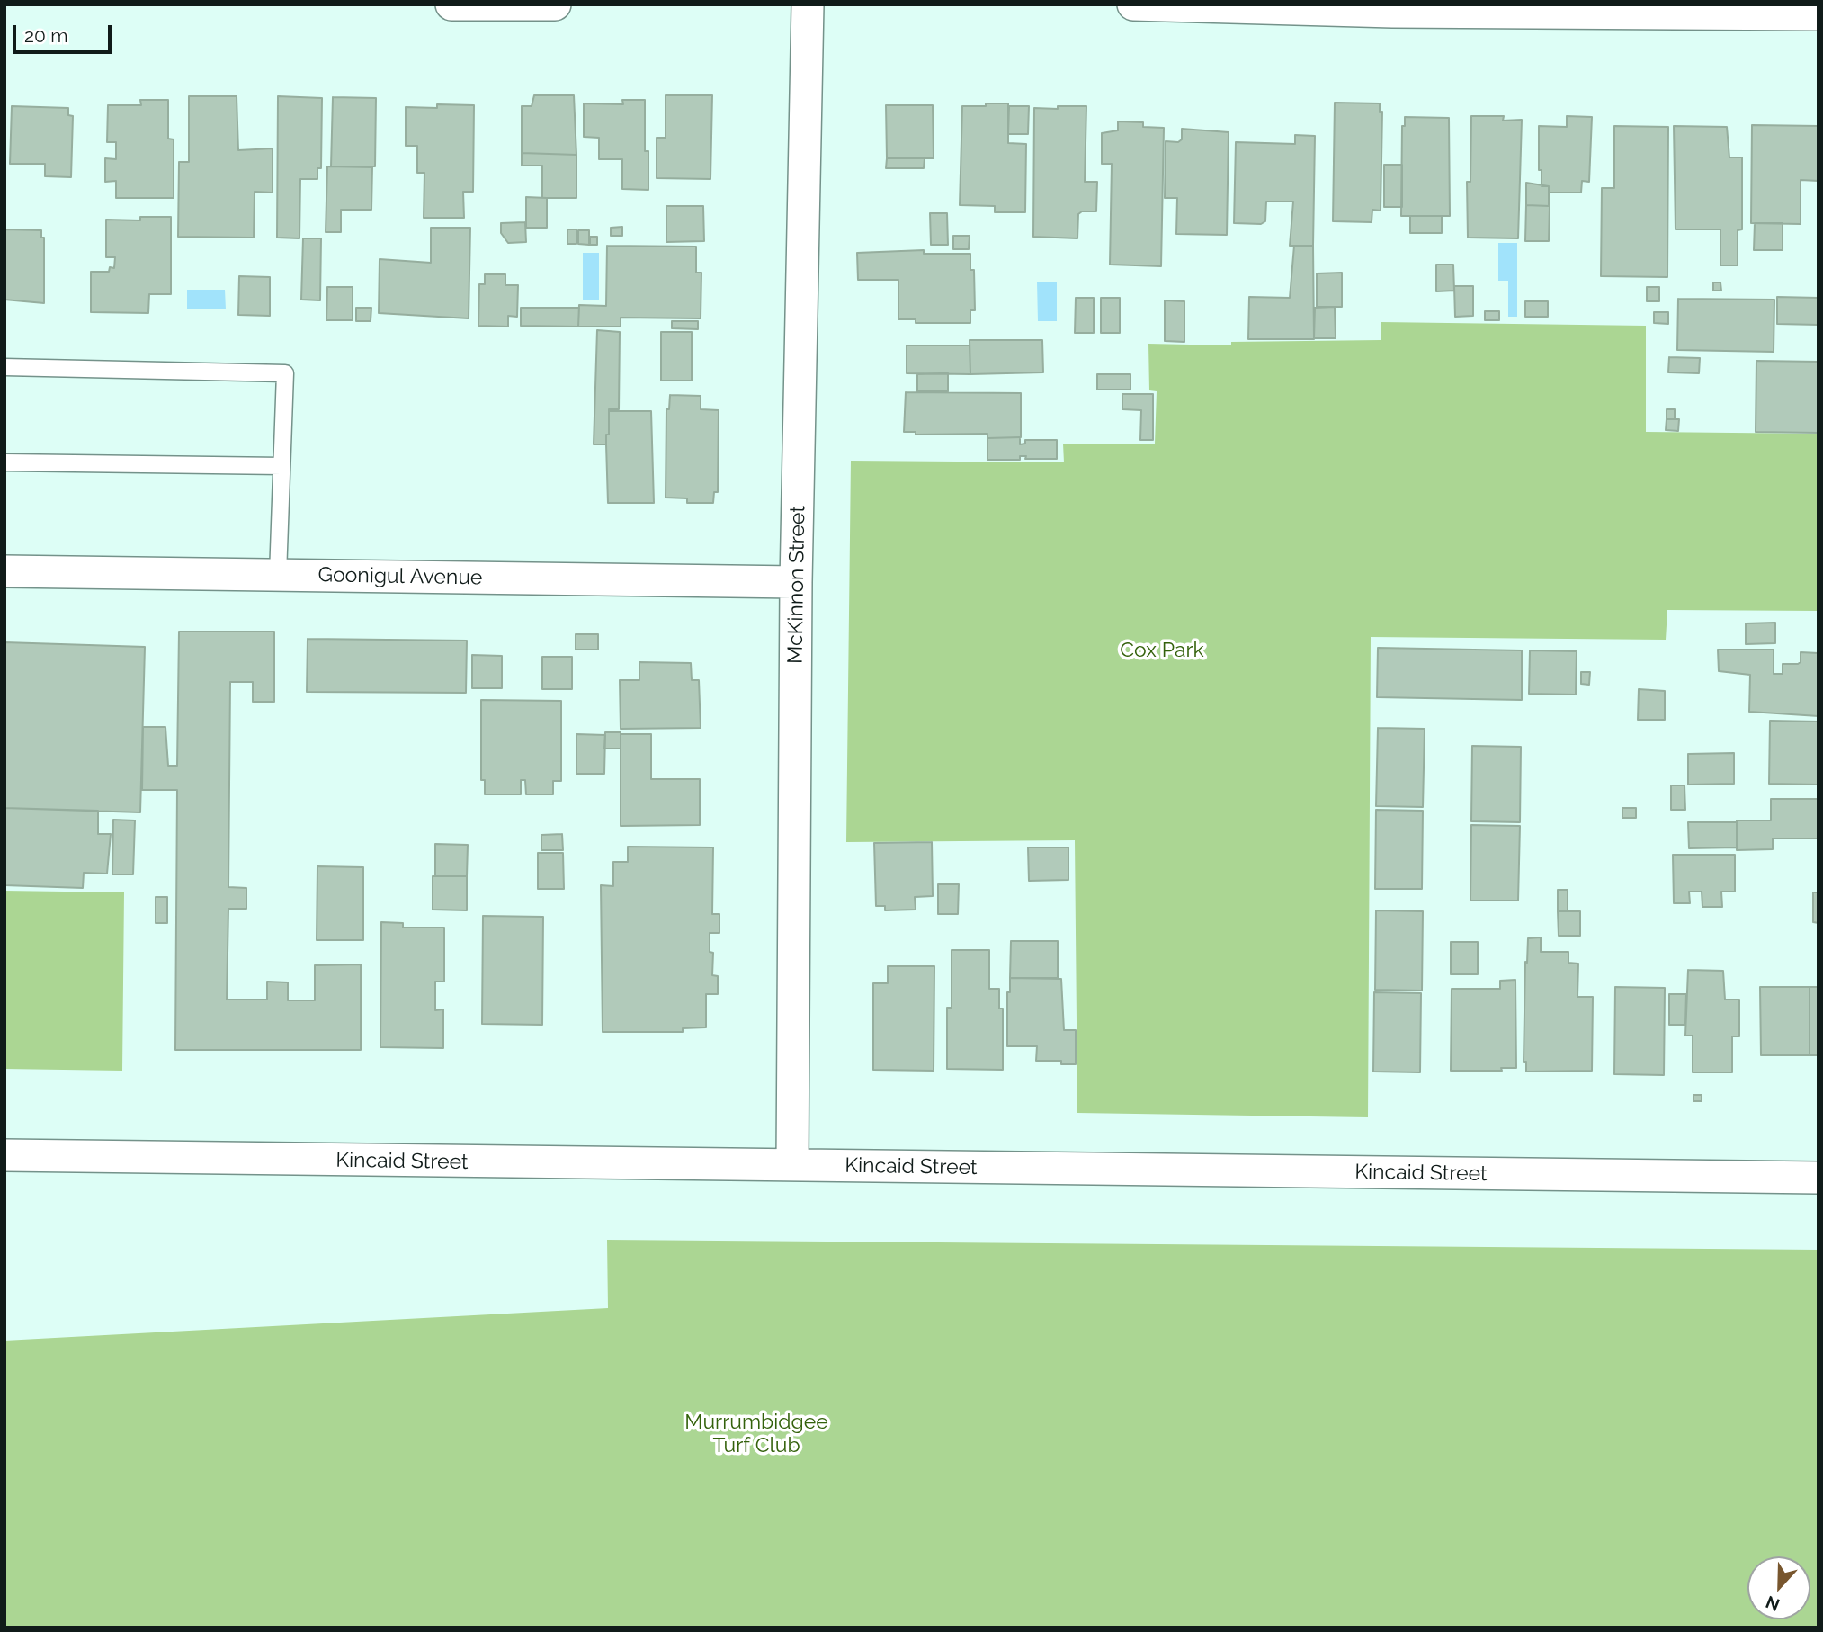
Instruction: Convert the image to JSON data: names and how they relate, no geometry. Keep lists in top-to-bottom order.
{
  "streets": {
    "street": ["Goonigul Avenue", "McKinnon Street", "Kincaid Street"]
  },
  "crossings": [
    ["Goonigul Avenue", "McKinnon Street"],
    ["McKinnon Street", "Kincaid Street"]
  ],
  "parks": ["Cox Park", "Murrumbidgee Turf Club"],
  "scale_bar": "20 m",
  "north": "bottom"
}
